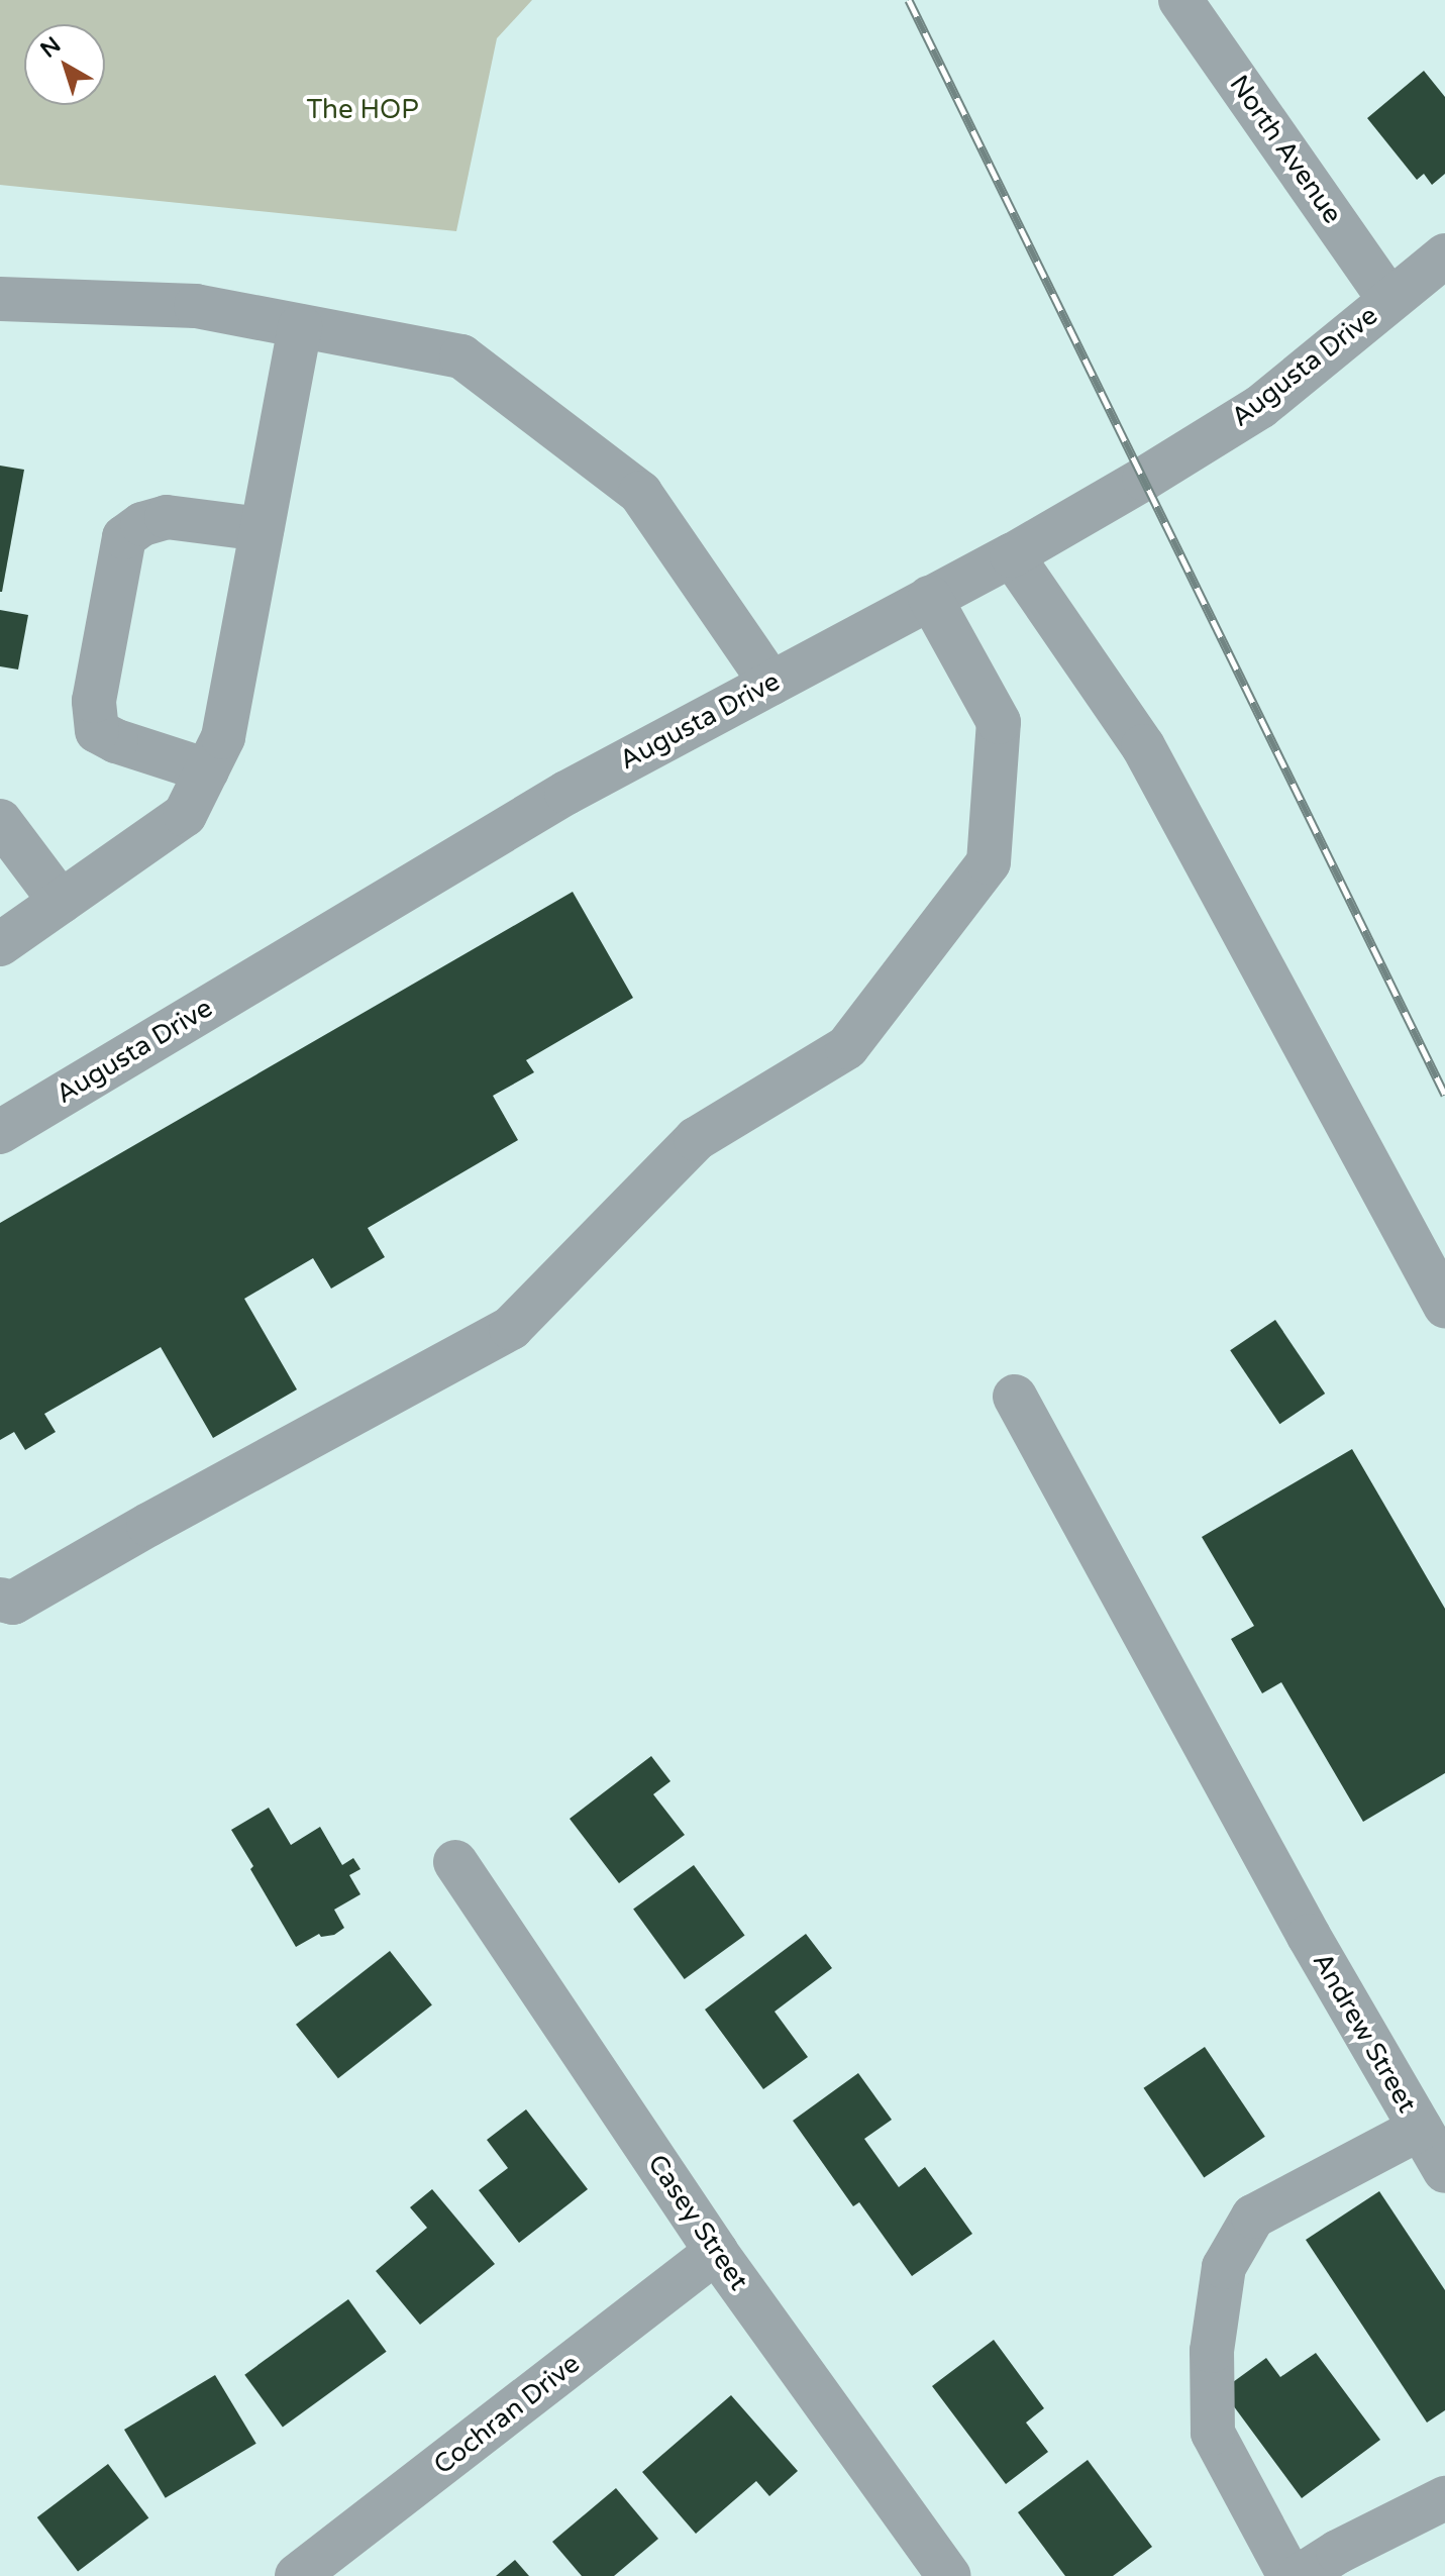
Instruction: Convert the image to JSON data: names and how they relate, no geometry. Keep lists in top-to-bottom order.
{
  "streets": {
    "street": [
      "North Avenue",
      "Augusta Drive",
      "Andrew Street",
      "Casey Street",
      "Cochran Drive"
    ]
  },
  "crossings": [
    ["North Avenue", "Augusta Drive"],
    ["Casey Street", "Cochran Drive"]
  ],
  "parks": ["The HOP"],
  "north": "top left"
}
